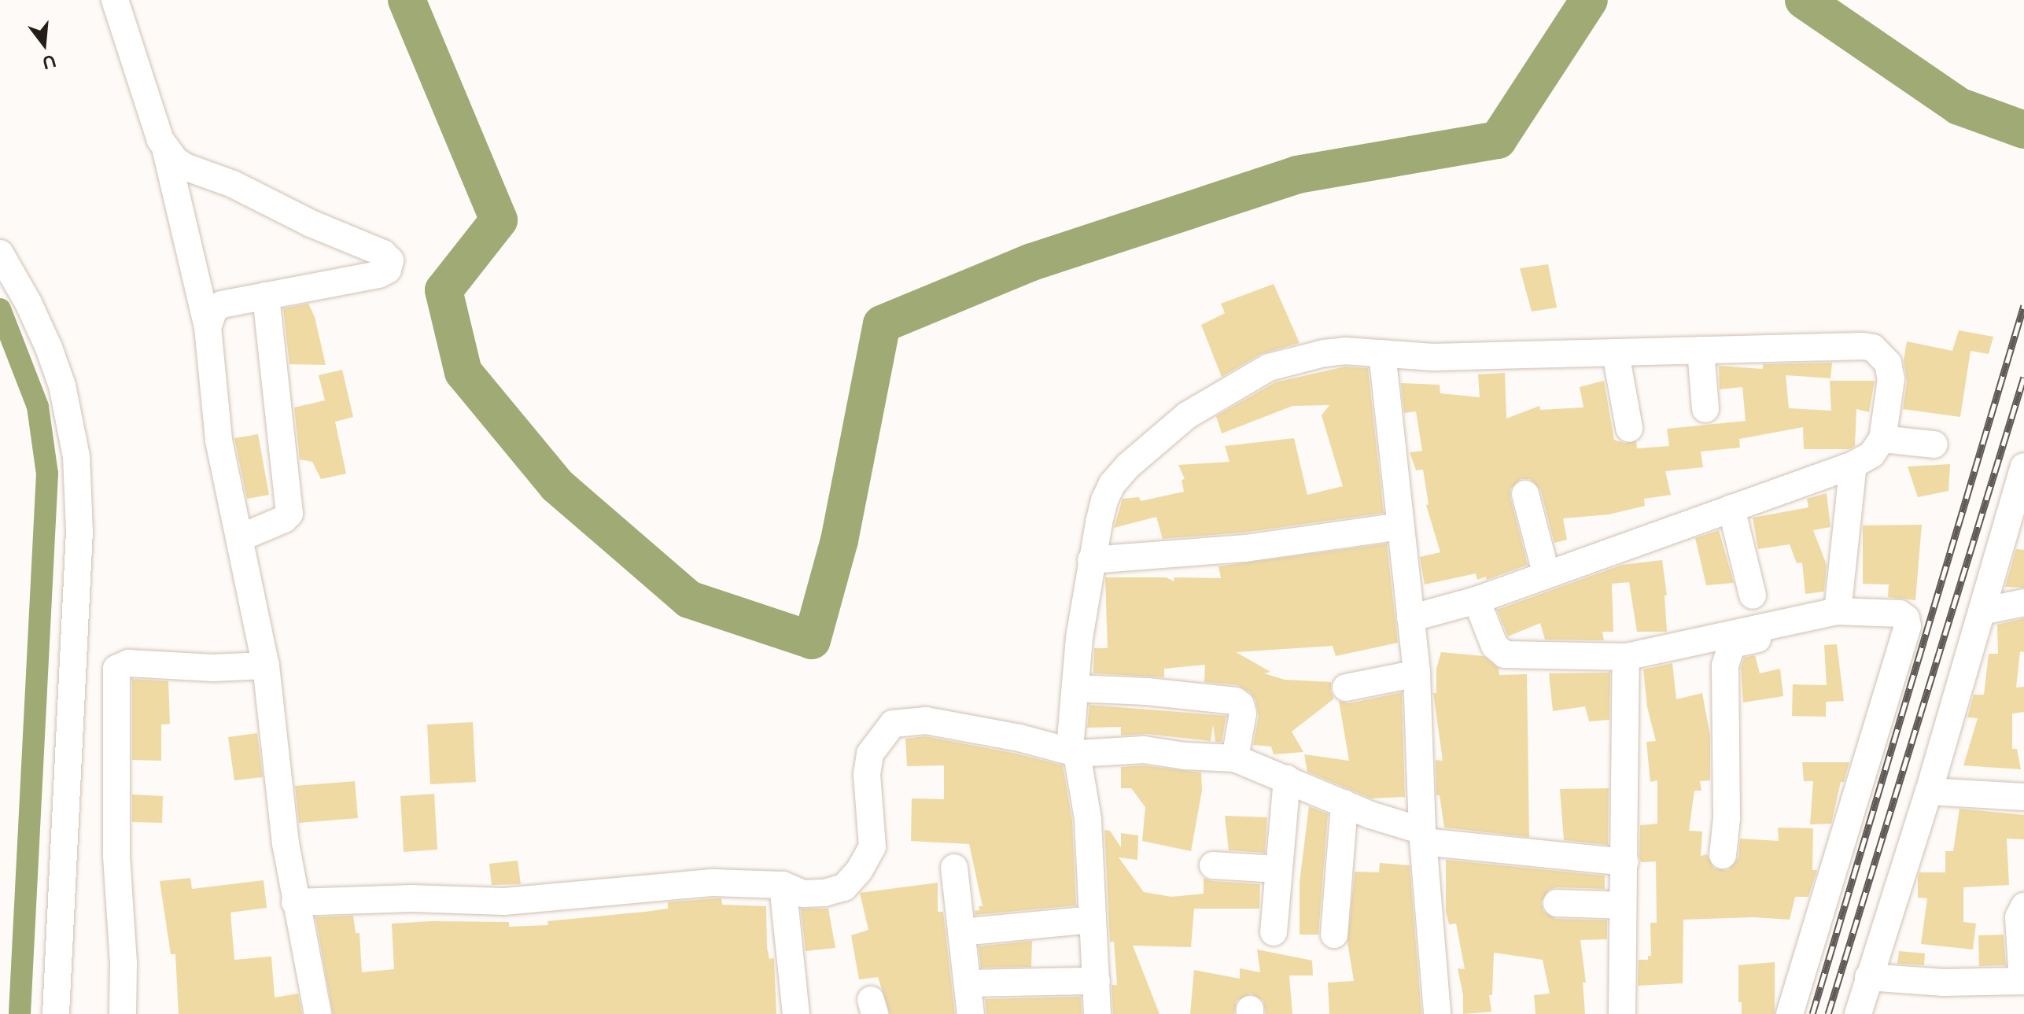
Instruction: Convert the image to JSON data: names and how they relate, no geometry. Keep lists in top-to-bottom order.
{
  "north": "bottom"
}
